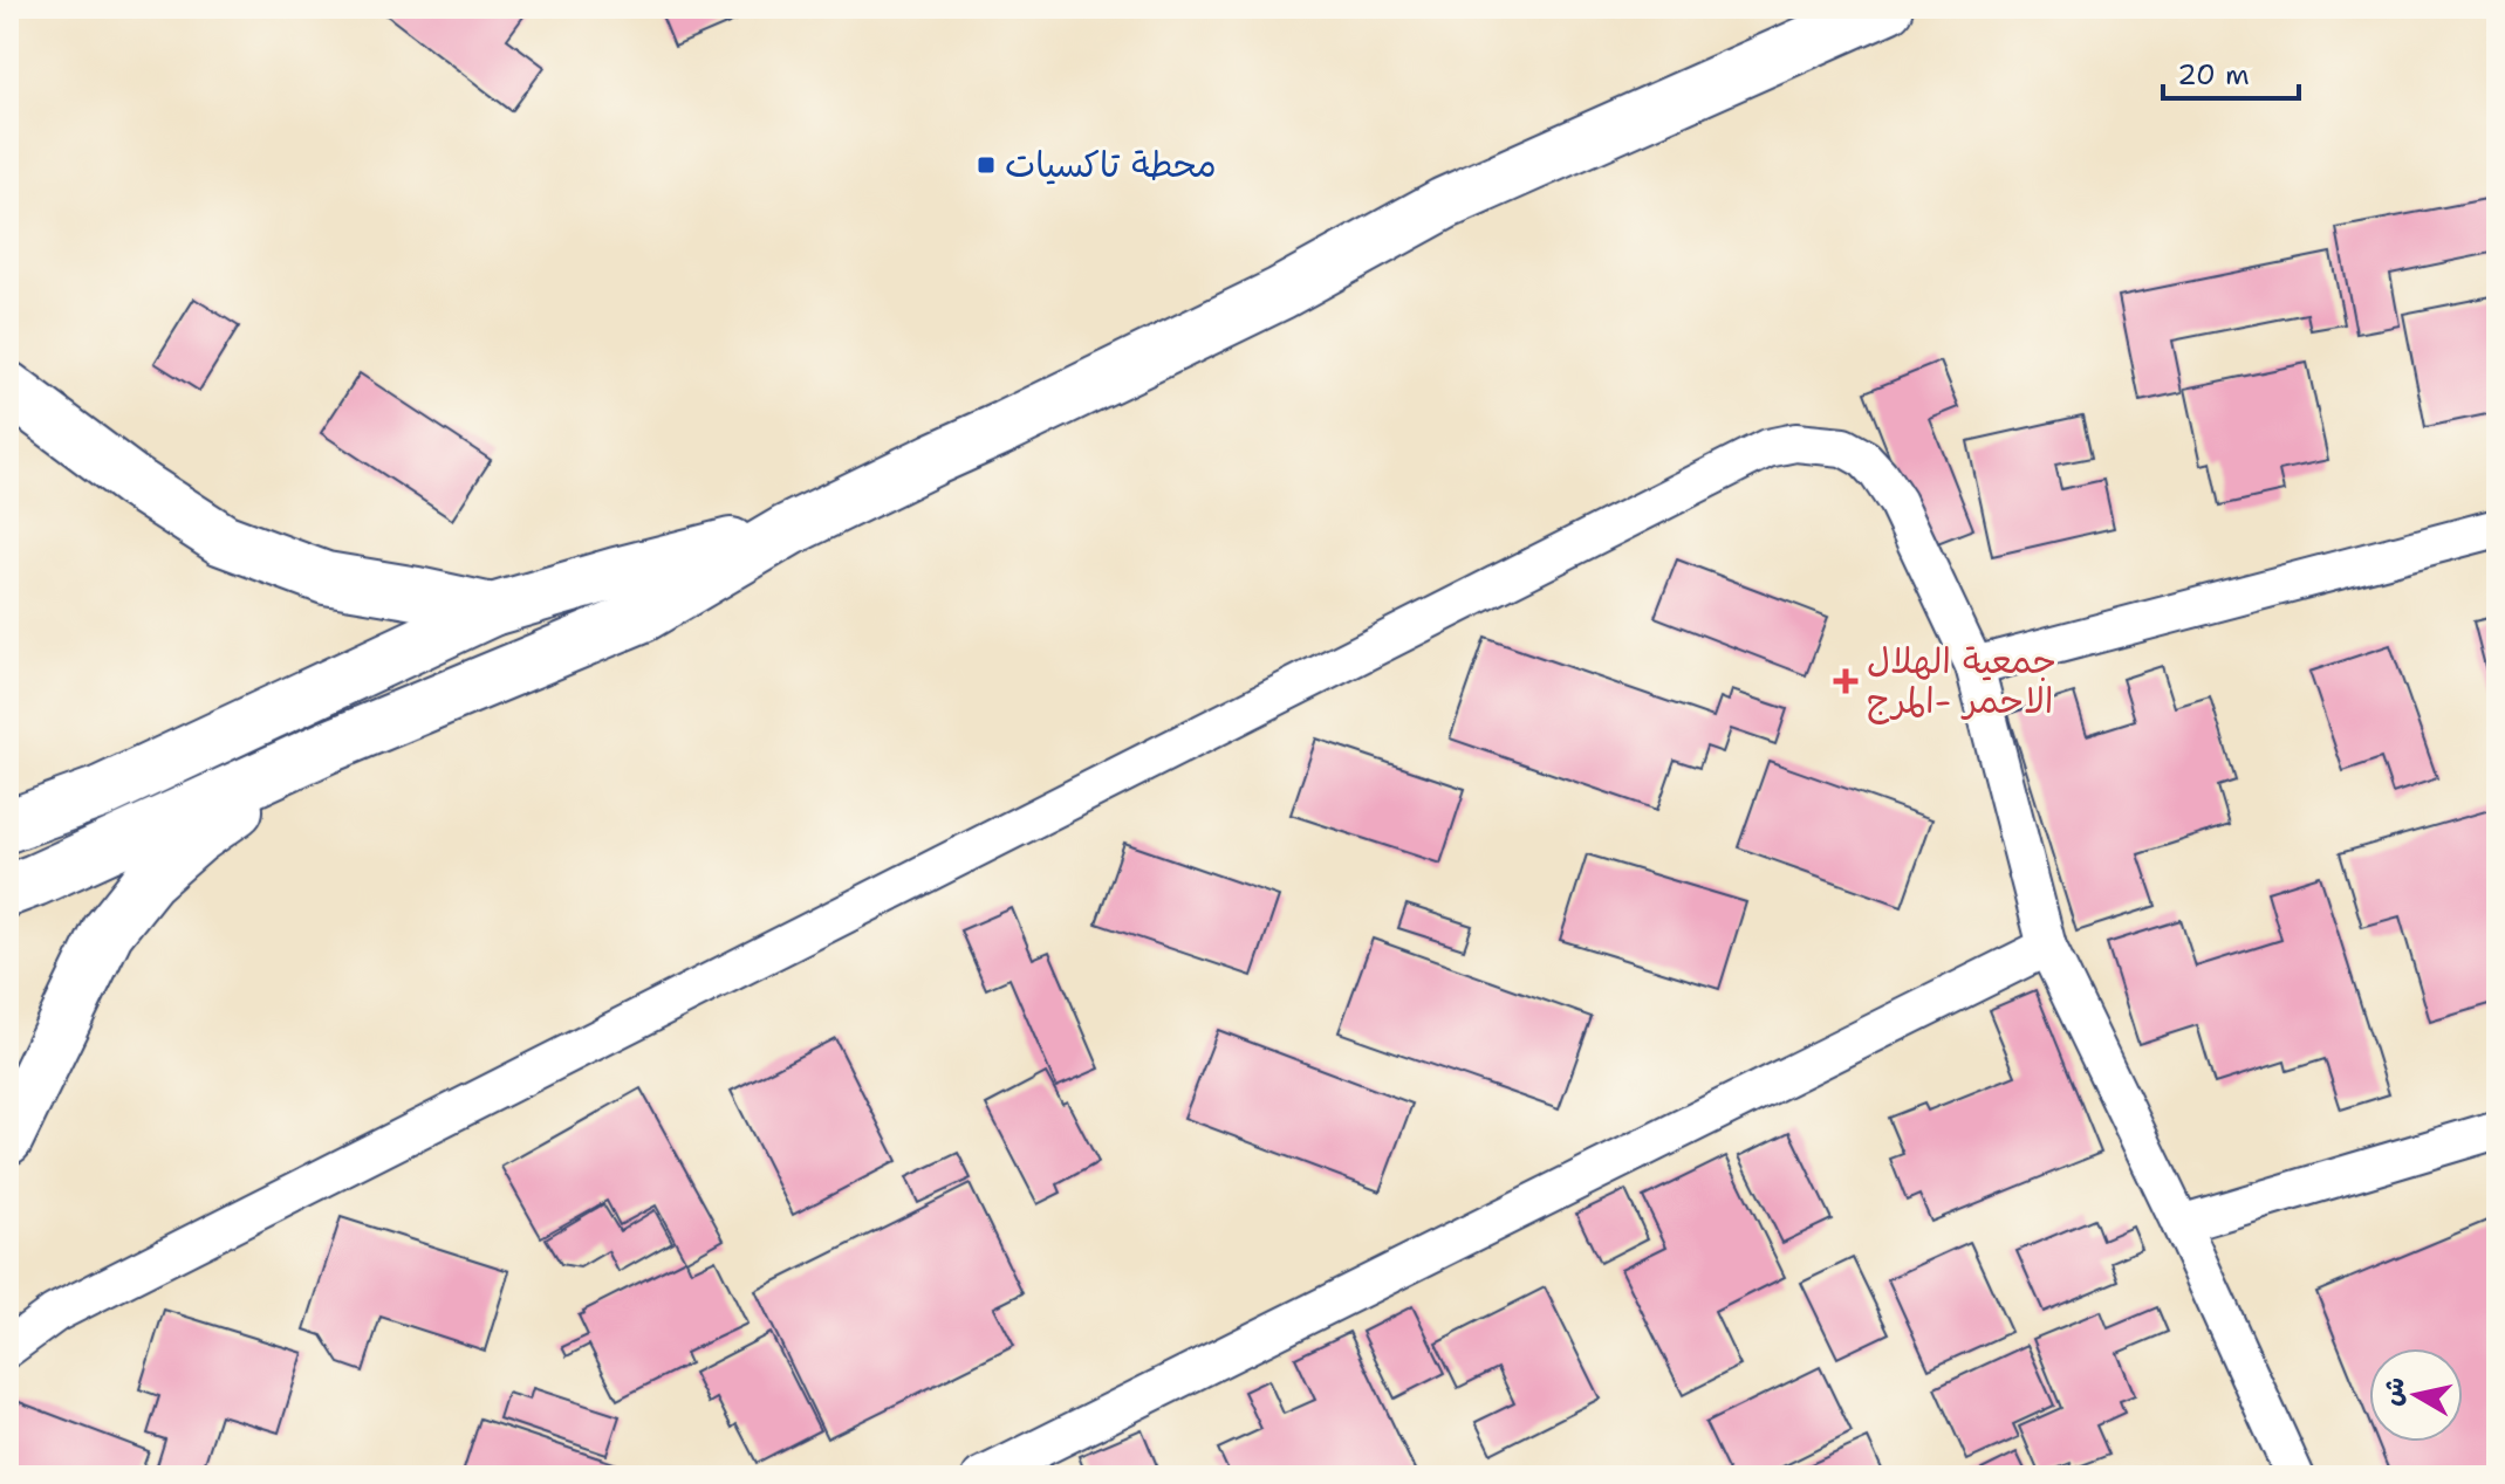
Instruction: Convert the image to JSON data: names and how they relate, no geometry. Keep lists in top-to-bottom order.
{
  "places": {
    "transit": ["محطة تاكسيات"],
    "health": ["جمعية الهلال الاحمر -المرج"]
  },
  "scale_bar": "20 m",
  "north": "left"
}
